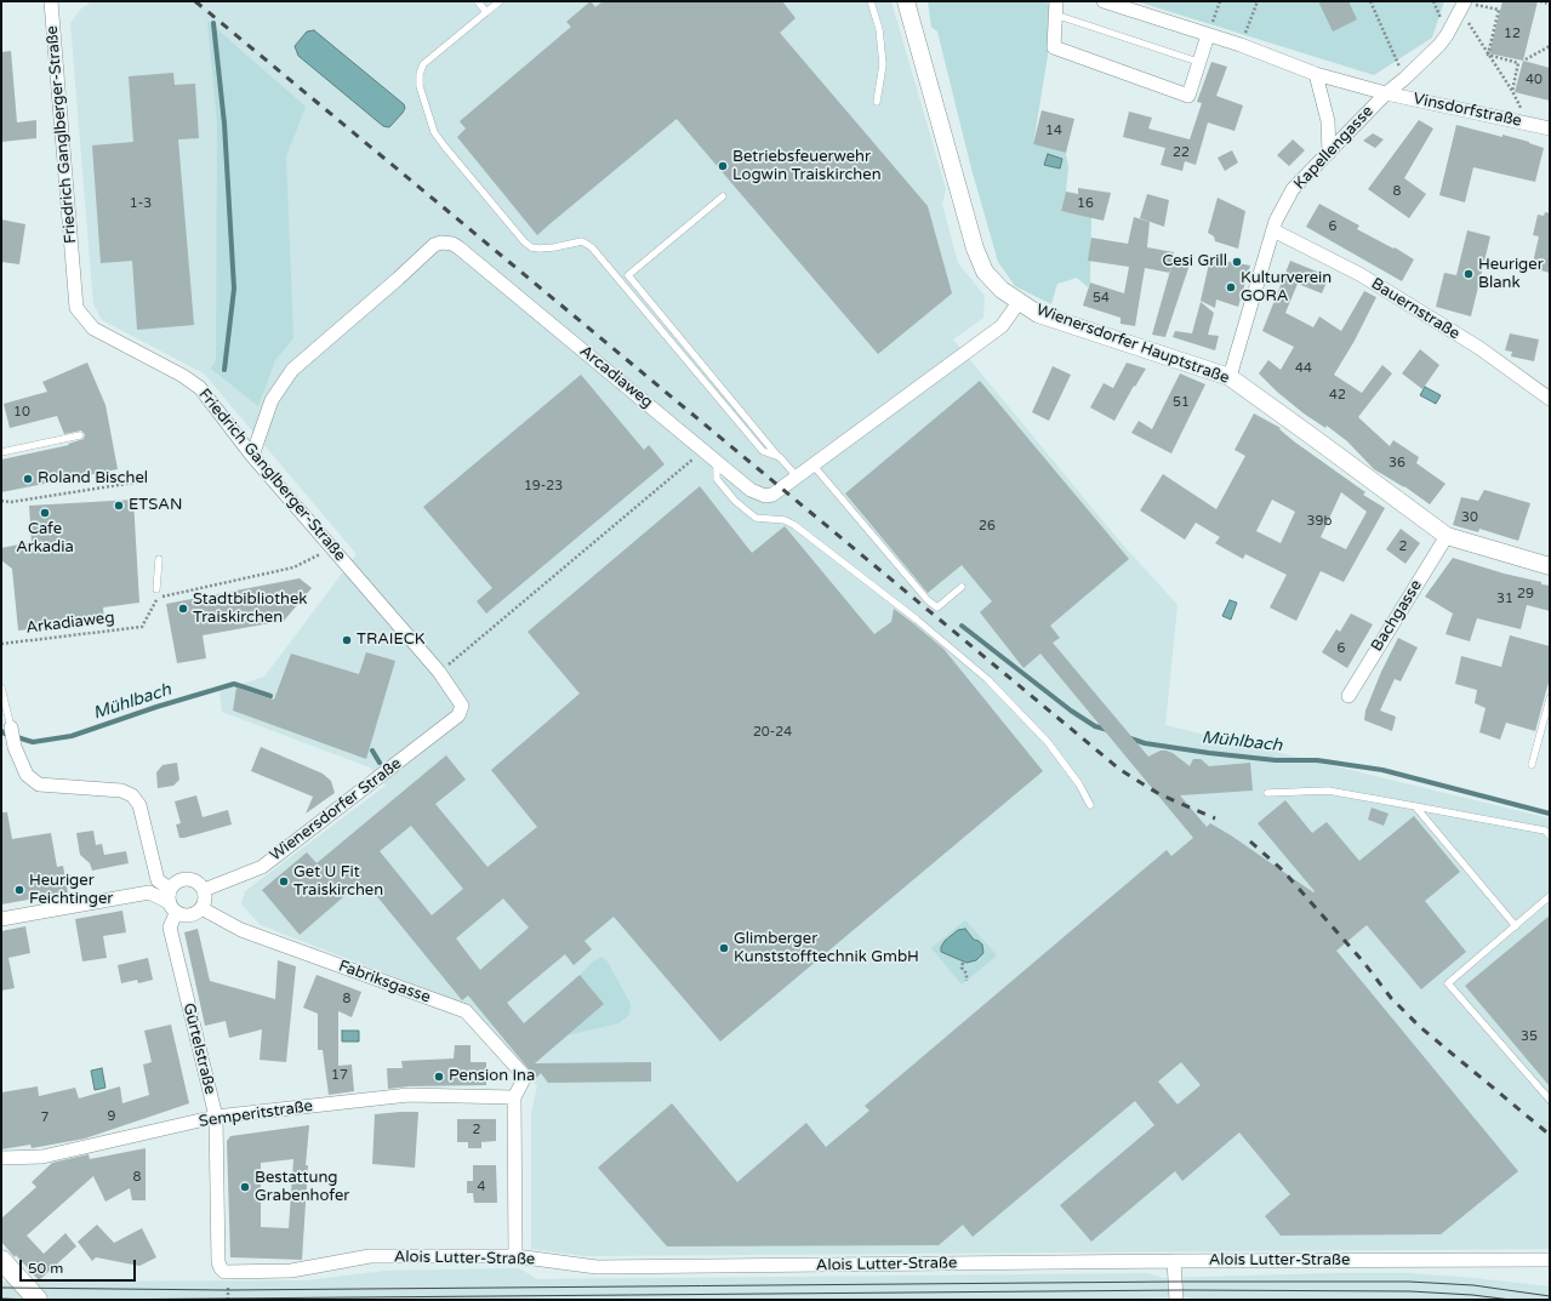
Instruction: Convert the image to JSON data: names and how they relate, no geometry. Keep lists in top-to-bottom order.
{
  "streets": {
    "street": [
      "Vinsdorfstraße",
      "Friedrich Ganglberger-Straße",
      "Kapellengasse",
      "Bauernstraße",
      "Wienersdorfer Hauptstraße",
      "Arcadiaweg",
      "Bachgasse",
      "Wienersdorfer Straße",
      "Fabriksgasse",
      "Gürtelstraße",
      "Semperitstraße",
      "Alois Lutter-Straße"
    ],
    "path": ["Arkadiaweg"]
  },
  "crossings": [
    ["Vinsdorfstraße", "Kapellengasse"],
    ["Friedrich Ganglberger-Straße", "Arcadiaweg"],
    ["Friedrich Ganglberger-Straße", "Arkadiaweg"],
    ["Friedrich Ganglberger-Straße", "Wienersdorfer Straße"],
    ["Kapellengasse", "Bauernstraße"],
    ["Kapellengasse", "Wienersdorfer Hauptstraße"],
    ["Wienersdorfer Hauptstraße", "Arcadiaweg"],
    ["Wienersdorfer Hauptstraße", "Bachgasse"],
    ["Wienersdorfer Straße", "Fabriksgasse"],
    ["Wienersdorfer Straße", "Gürtelstraße"],
    ["Fabriksgasse", "Gürtelstraße"],
    ["Fabriksgasse", "Semperitstraße"],
    ["Gürtelstraße", "Semperitstraße"],
    ["Gürtelstraße", "Alois Lutter-Straße"]
  ],
  "water": ["Mühlbach"],
  "places": [
    "Betriebsfeuerwehr Logwin Traiskirchen",
    "Cesi Grill",
    "Heuriger Blank",
    "Kulturverein GORA",
    "Roland Bischel",
    "ETSAN",
    "Cafe Arkadia",
    "Stadtbibliothek Traiskirchen",
    "TRAIECK",
    "Get U Fit Traiskirchen",
    "Heuriger Feichtinger",
    "Glimberger Kunststofftechnik GmbH",
    "Pension Ina",
    "Bestattung Grabenhofer"
  ],
  "house_numbers": [
    "12",
    "40",
    "14",
    "22",
    "8",
    "1-3",
    "16",
    "6",
    "54",
    "44",
    "42",
    "51",
    "10",
    "36",
    "19-23",
    "30",
    "39b",
    "26",
    "2",
    "29",
    "31",
    "6",
    "20-24",
    "8",
    "35",
    "17",
    "9",
    "7",
    "2",
    "8",
    "4"
  ],
  "scale_bar": "50 m"
}
